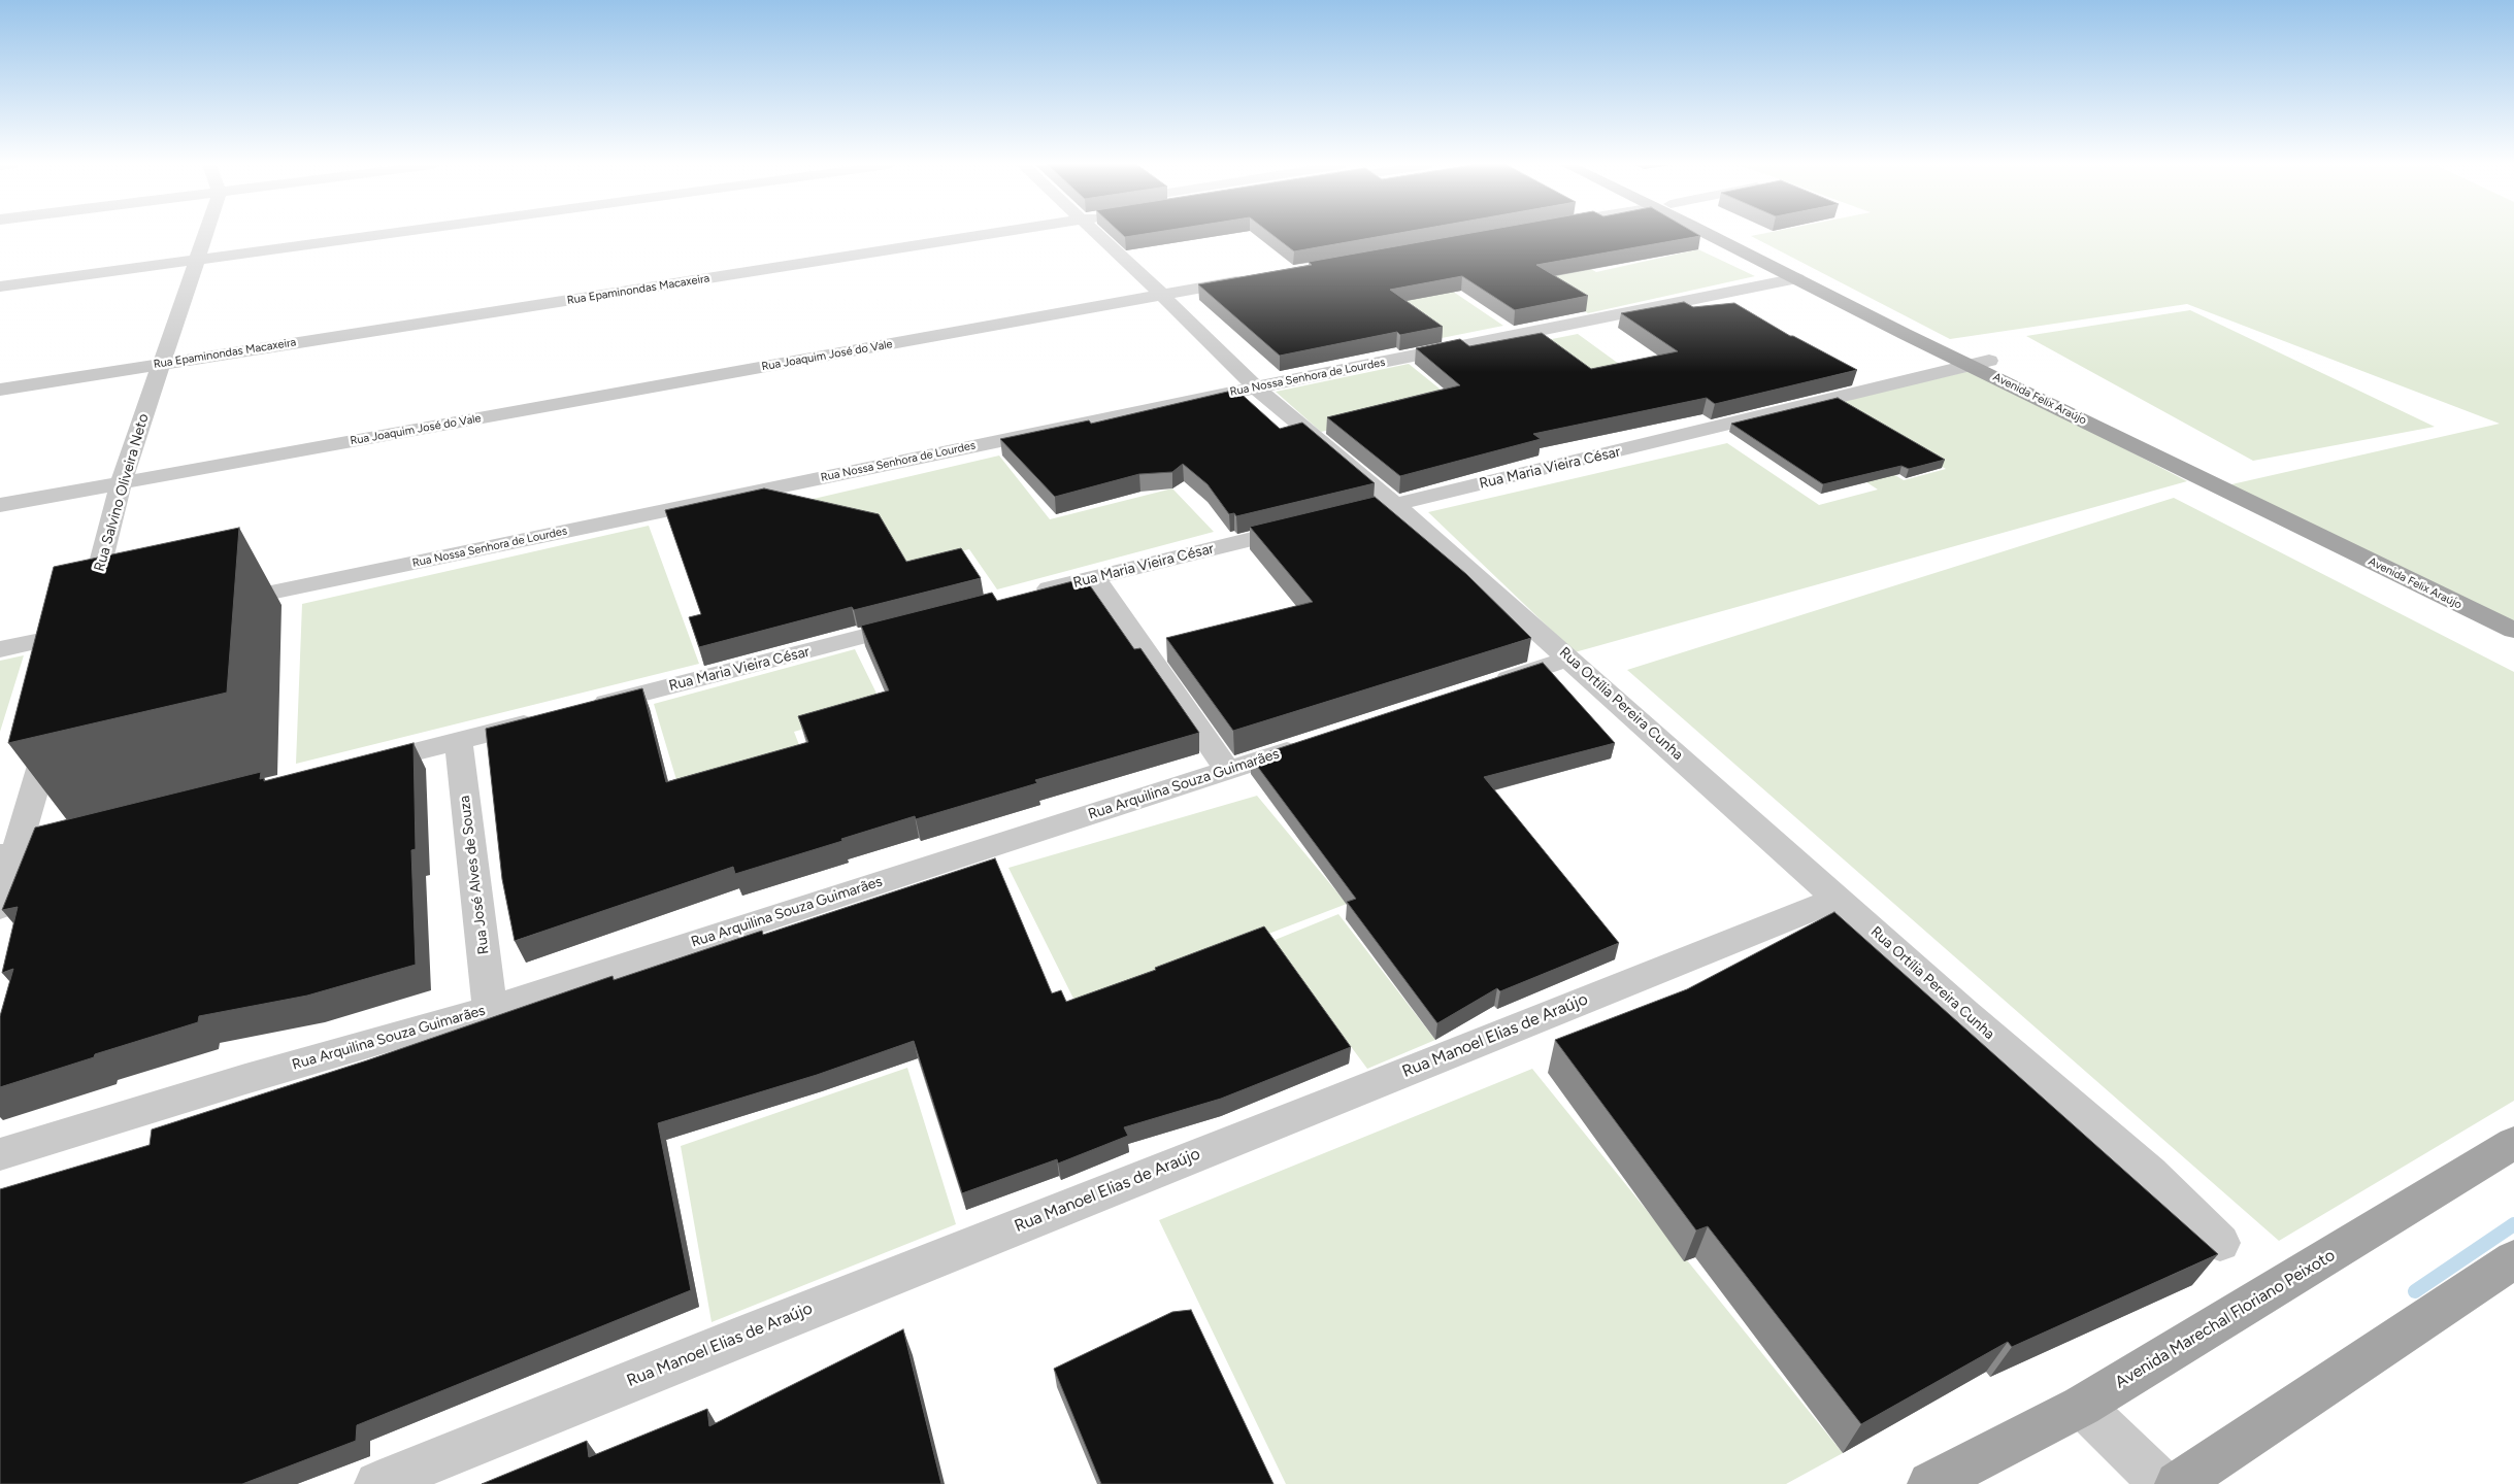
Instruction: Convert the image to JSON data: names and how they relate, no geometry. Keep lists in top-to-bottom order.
{
  "streets": {
    "main road": ["Avenida Felix Araújo", "Avenida Marechal Floriano Peixoto"],
    "street": [
      "Rua Epaminondas Macaxeira",
      "Rua Joaquim José do Vale",
      "Rua Nossa Senhora de Lourdes",
      "Rua Maria Vieira César",
      "Rua Salvino Oliveira Neto",
      "Rua Ortília Pereira Cunha",
      "Rua Arquilina Souza Guimarães",
      "Rua José Alves de Souza",
      "Rua Manoel Elias de Araújo"
    ]
  },
  "crossings": [
    ["Rua Epaminondas Macaxeira", "Rua Salvino Oliveira Neto"],
    ["Rua Joaquim José do Vale", "Rua Salvino Oliveira Neto"],
    ["Rua Joaquim José do Vale", "Rua Ortília Pereira Cunha"],
    ["Rua Nossa Senhora de Lourdes", "Avenida Felix Araújo"],
    ["Rua Nossa Senhora de Lourdes", "Rua Ortília Pereira Cunha"],
    ["Avenida Felix Araújo", "Rua Maria Vieira César"],
    ["Rua Maria Vieira César", "Rua Ortília Pereira Cunha"],
    ["Rua Ortília Pereira Cunha", "Rua Manoel Elias de Araújo"],
    ["Rua Arquilina Souza Guimarães", "Rua José Alves de Souza"]
  ]
}
